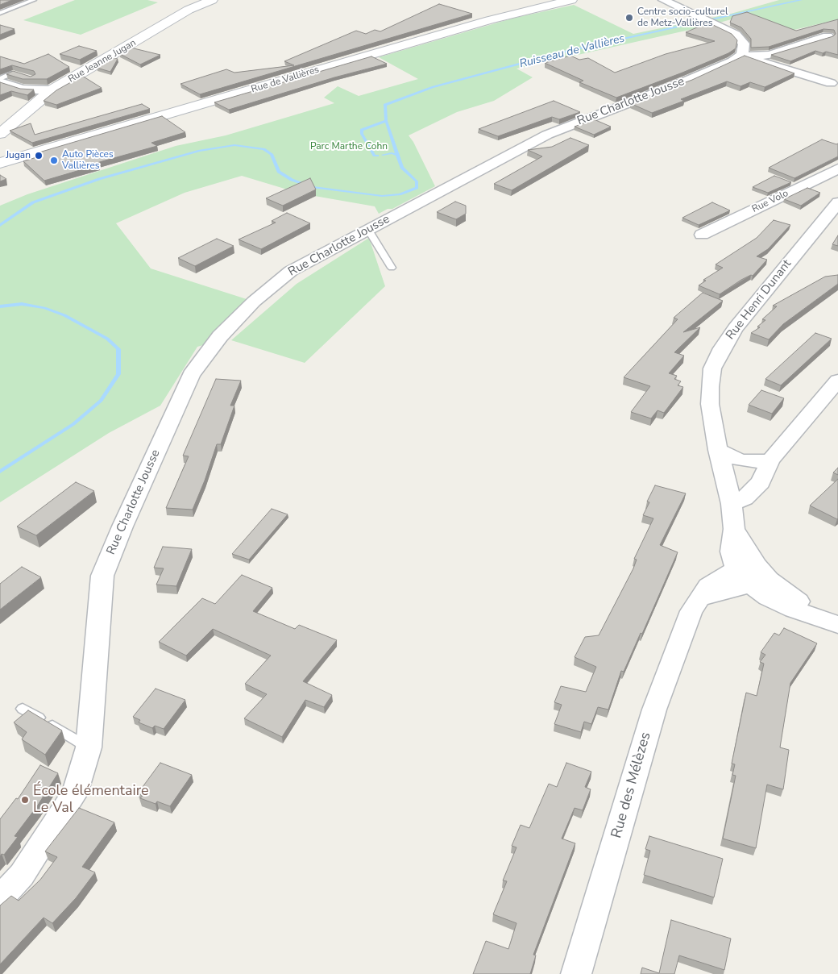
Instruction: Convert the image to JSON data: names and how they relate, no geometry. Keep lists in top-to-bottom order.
{
  "streets": {
    "main road": ["Rue Jeanne Jugan", "Rue de Vallières"],
    "street": [
      "Rue Charlotte Jousse",
      "Rue Volo",
      "Rue Henri Dunant",
      "Rue des Mélèzes"
    ]
  },
  "crossings": [
    ["Rue Henri Dunant", "Rue des Mélèzes"]
  ],
  "water": ["Ruisseau de Vallières"],
  "parks": ["Parc Marthe Cohn"],
  "places": [
    "Centre socio-culturel de Metz-Vallières",
    "Jugan",
    "Auto Pièces Vallières",
    "École élémentaire Le Val"
  ]
}
